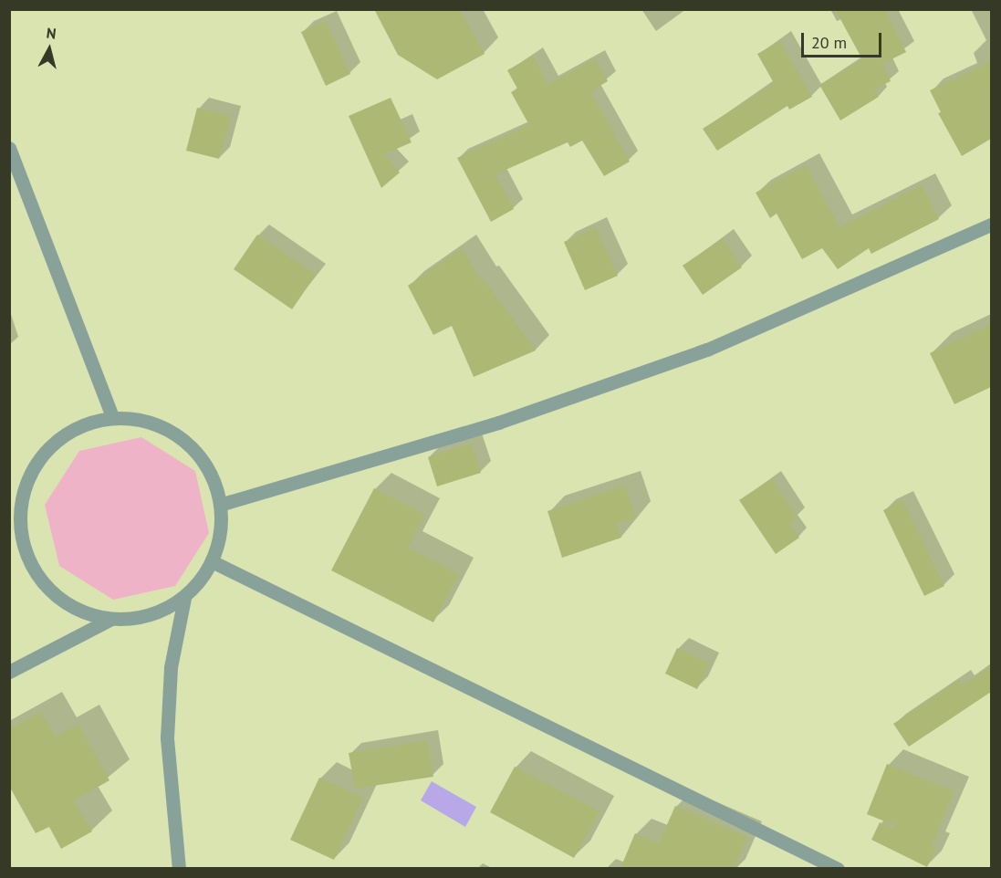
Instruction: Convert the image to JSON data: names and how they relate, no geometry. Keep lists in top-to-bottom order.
{
  "scale_bar": "20 m",
  "north": "top"
}
